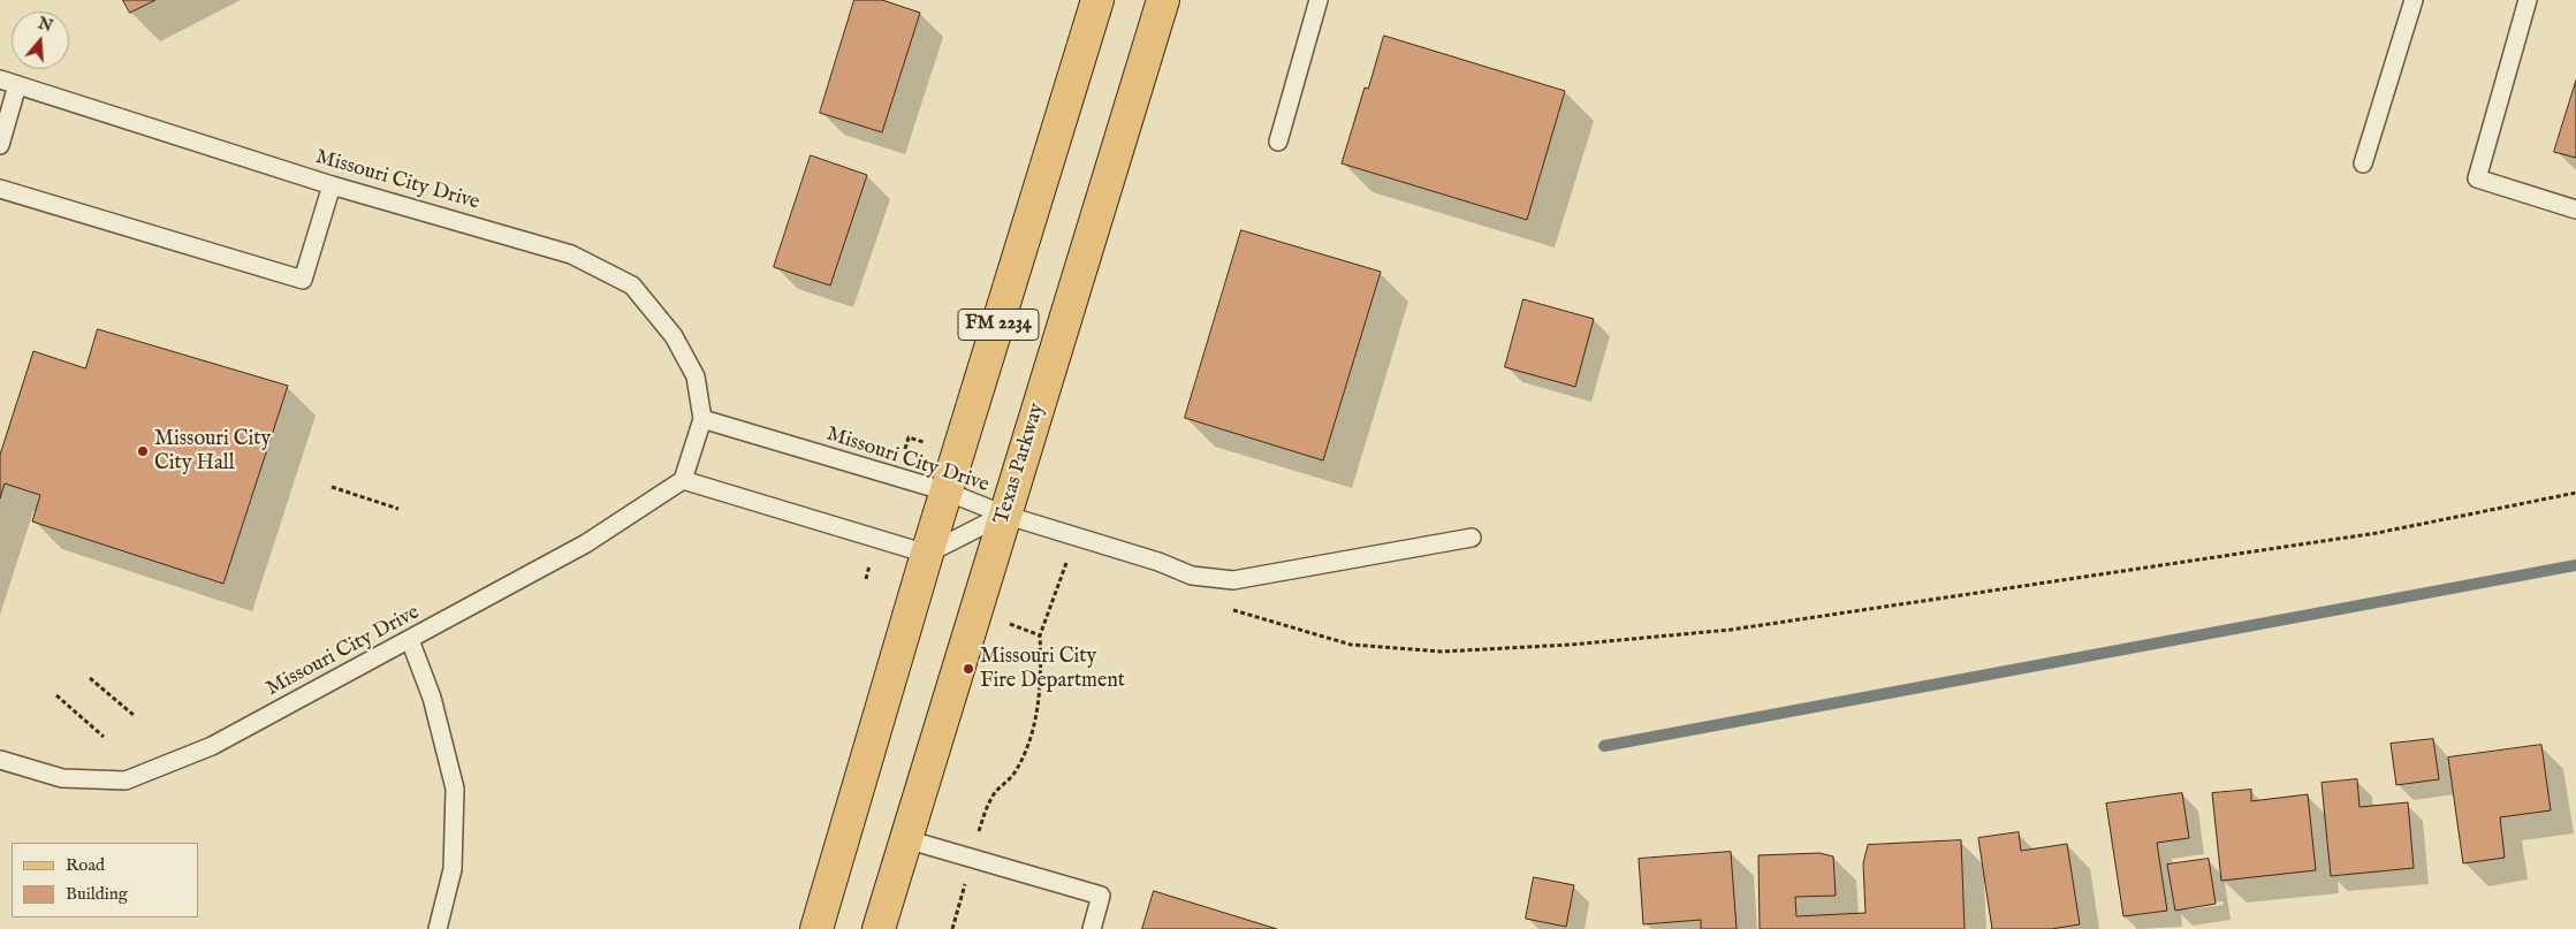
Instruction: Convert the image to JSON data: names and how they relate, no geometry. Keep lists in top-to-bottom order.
{
  "streets": {
    "main road": ["FM 2234", "Texas Parkway"],
    "lane": ["Missouri City Drive"]
  },
  "crossings": [
    ["Missouri City Drive", "FM 2234"],
    ["Missouri City Drive", "Texas Parkway"]
  ],
  "places": ["Missouri City City Hall", "Missouri City Fire Department"],
  "legend": ["Road", "Building"],
  "north": "top"
}
